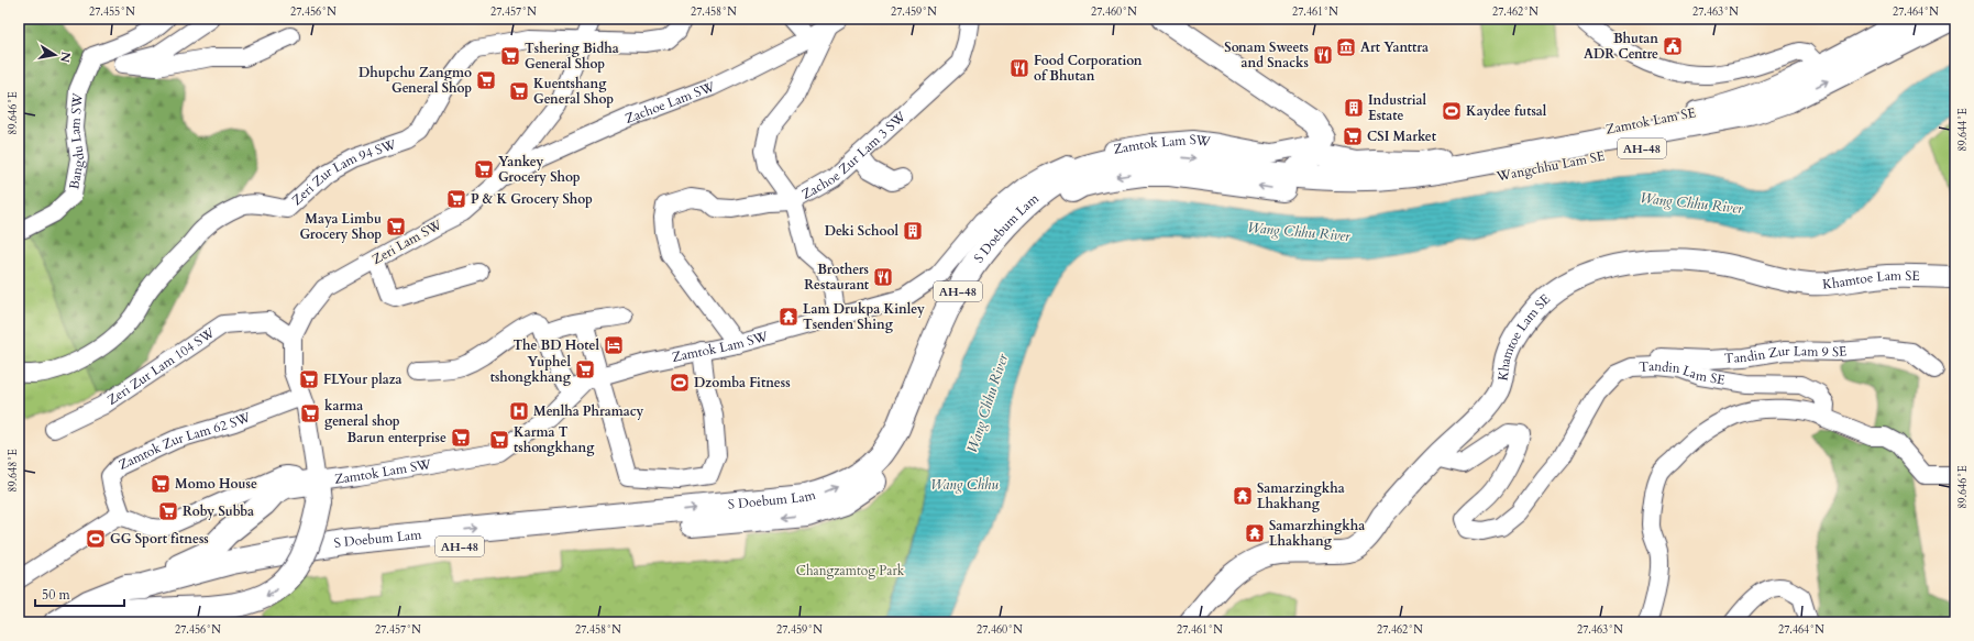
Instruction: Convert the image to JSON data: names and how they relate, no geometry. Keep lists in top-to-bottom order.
{
  "streets": {
    "highway": ["AH-48", "Wangchhu Lam SE", "S Doebum Lam"],
    "main road": ["Zamtok Lam SE", "Khamtoe Lam SE"],
    "street": [
      "Zachoe Lam SW",
      "Bangdu Lam SW",
      "Zamtok Lam SW",
      "Zachoe Zur Lam 3 SW",
      "Zeri Zur Lam 94 SW",
      "Zeri Lam SW",
      "Tandin Zur Lam 9 SE",
      "Zeri Zur Lam 104 SW",
      "Tandin Lam SE",
      "Zamtok Zur Lam 62 SW"
    ]
  },
  "crossings": [
    ["Zachoe Lam SW", "Zeri Lam SW"],
    ["Zamtok Lam SE", "Zamtok Lam SW"],
    ["Zamtok Lam SE", "Wangchhu Lam SE"],
    ["Zamtok Lam SE", "S Doebum Lam"],
    ["Zamtok Lam SW", "Zachoe Zur Lam 3 SW"],
    ["Zamtok Lam SW", "Wangchhu Lam SE"],
    ["Zamtok Lam SW", "S Doebum Lam"],
    ["Zamtok Lam SW", "Zeri Lam SW"],
    ["Zamtok Lam SW", "Zamtok Zur Lam 62 SW"],
    ["Wangchhu Lam SE", "S Doebum Lam"],
    ["Zeri Zur Lam 94 SW", "Zeri Lam SW"],
    ["Zeri Lam SW", "Zeri Zur Lam 104 SW"],
    ["Zeri Lam SW", "Zamtok Zur Lam 62 SW"],
    ["Khamtoe Lam SE", "Tandin Lam SE"],
    ["Tandin Zur Lam 9 SE", "Tandin Lam SE"]
  ],
  "water": ["Wang Chhu River", "Wang Chhu"],
  "parks": ["Changzamtog Park"],
  "places": {
    "public building": ["Bhutan ADR Centre"],
    "museum": ["Art Yanttra"],
    "restaurant": ["Sonam Sweets and Snacks", "Food Corporation of Bhutan", "Brothers Restaurant"],
    "supermarket": [
      "Tshering Bidha General Shop",
      "Dhupchu Zangmo General Shop",
      "Kuentshang General Shop",
      "CSI Market",
      "Yankey Grocery Shop",
      "P & K Grocery Shop",
      "Maya Limbu Grocery Shop",
      "Yuphel tshongkhang",
      "FLYour plaza",
      "karma general shop",
      "Barun enterprise",
      "Karma T tshongkhang",
      "Momo House",
      "Roby Subba"
    ],
    "building": ["Industrial Estate", "Deki School"],
    "sports": ["Kaydee futsal", "Dzomba Fitness", "GG Sport fitness"],
    "temple": ["Lam Drukpa Kinley Tsenden Shing", "Samarzingkha Lhakhang", "Samarzhingkha Lhakhang"],
    "hotel": ["The BD Hotel"],
    "hospital": ["Menlha Phramacy"]
  },
  "scale_bar": "50 m",
  "north": "right",
  "coordinates": [
    "27.455°N",
    "27.456°N",
    "27.457°N",
    "27.458°N",
    "27.459°N",
    "27.460°N",
    "27.461°N",
    "27.462°N",
    "27.463°N",
    "27.464°N",
    "89.646°E",
    "89.644°E",
    "89.648°E"
  ]
}
